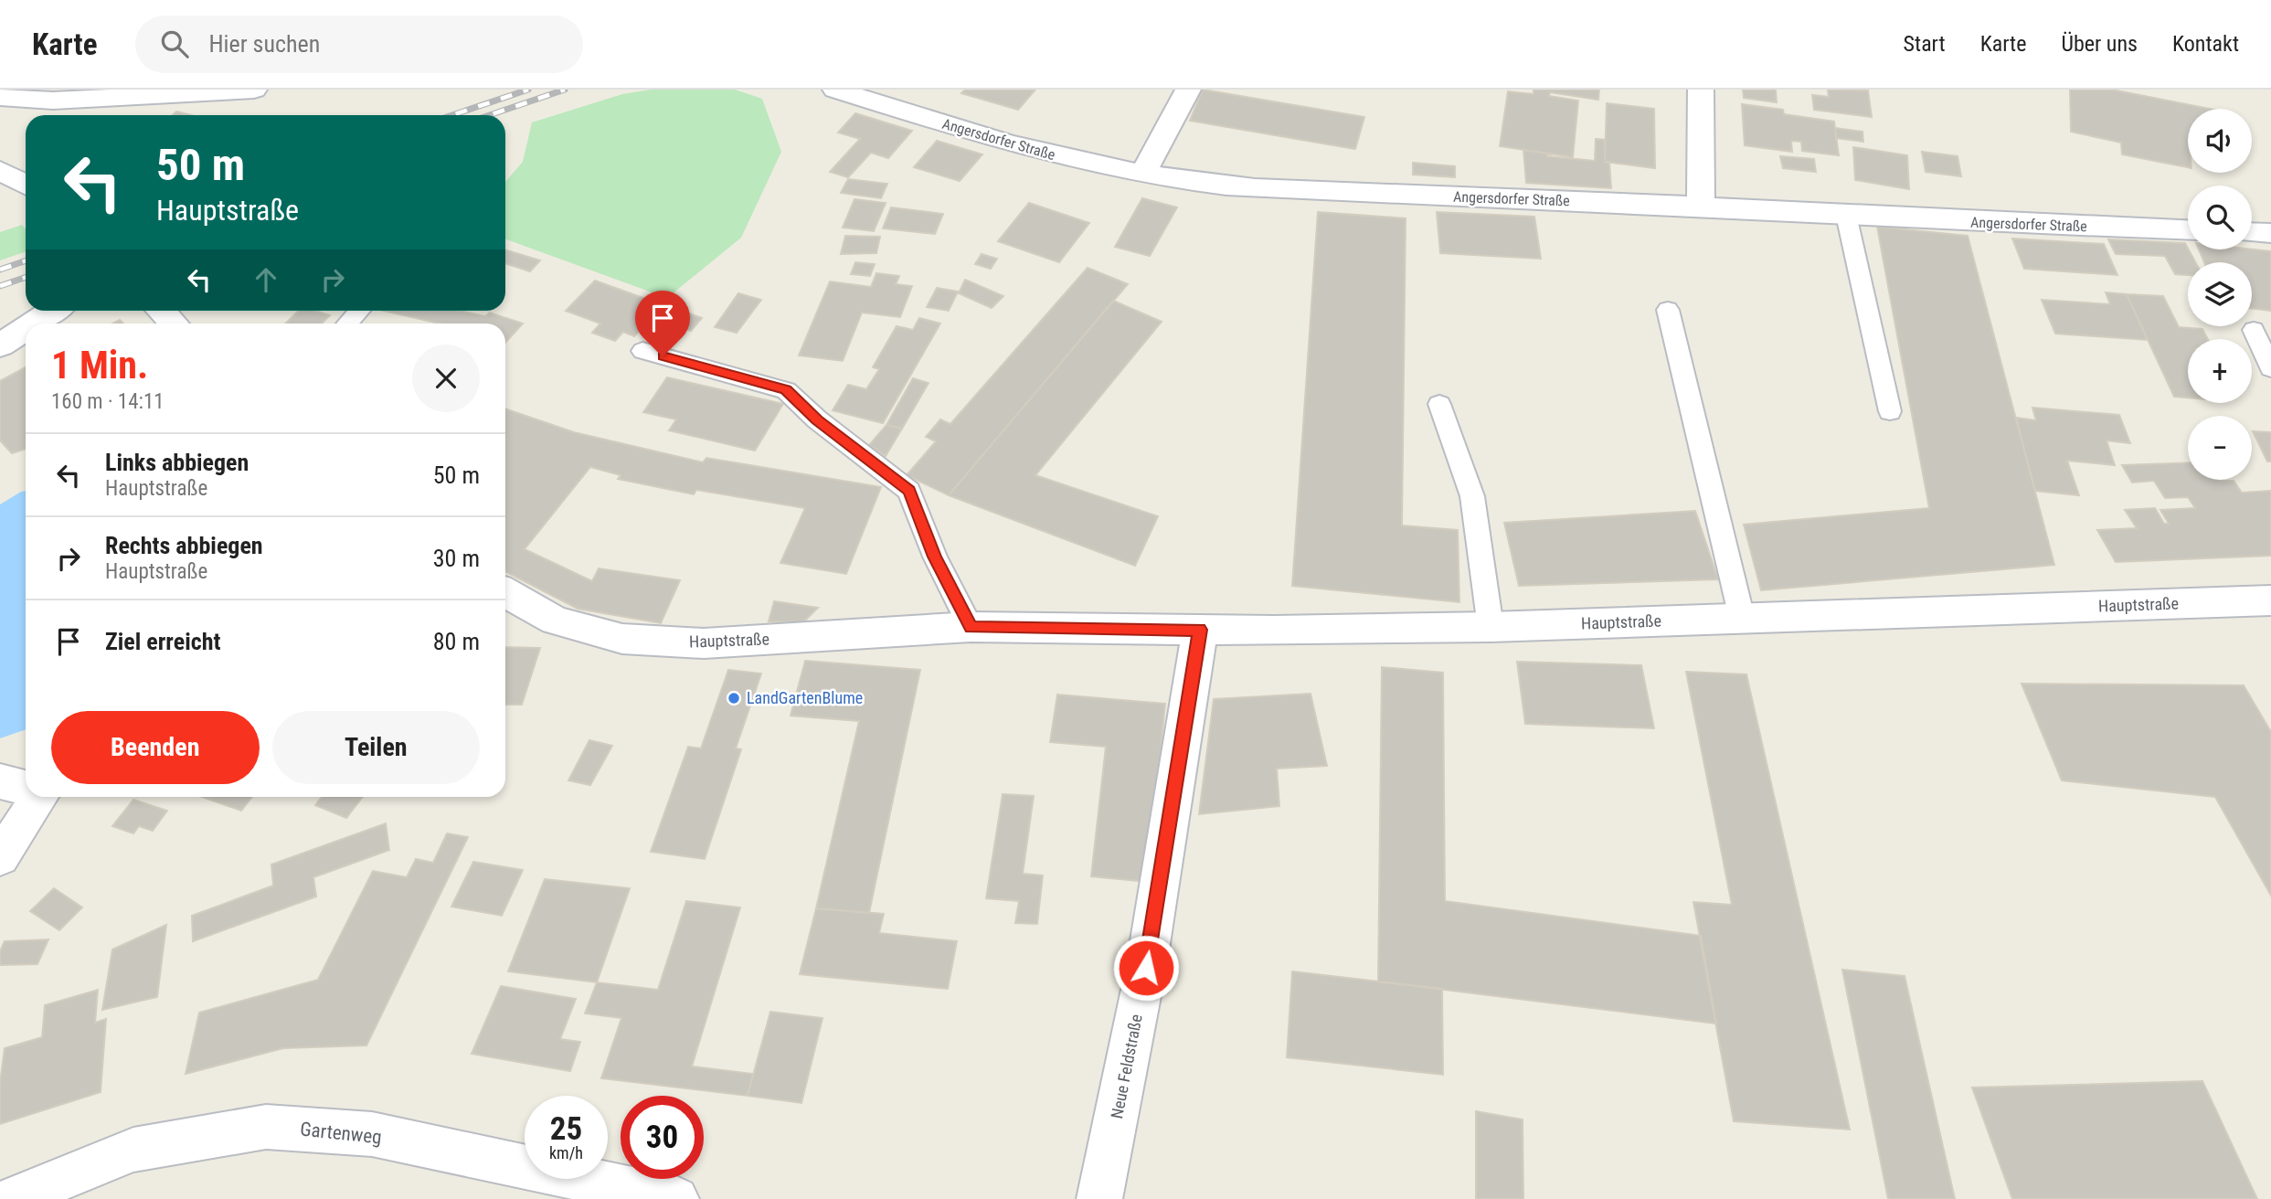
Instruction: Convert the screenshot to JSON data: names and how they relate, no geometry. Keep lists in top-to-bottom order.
{
  "streets": {
    "street": [
      "Angersdorfer Straße",
      "Hauptstraße",
      "Neue Feldstraße",
      "Gartenweg"
    ]
  },
  "crossings": [
    ["Hauptstraße", "Neue Feldstraße"]
  ],
  "places": ["LandGartenBlume"],
  "page": {
    "header": "Karte",
    "search": "Hier suchen",
    "nav": [
      "Start",
      "Karte",
      "Über uns",
      "Kontakt"
    ],
    "map_buttons": ["+", "−"],
    "turn": ["50 m", "Hauptstraße"],
    "heading": ["1 Min.", "160 m · 14:11"],
    "list": [
      {
        "name": "Links abbiegen",
        "note": "Hauptstraße",
        "value": "50 m"
      },
      {
        "name": "Rechts abbiegen",
        "note": "Hauptstraße",
        "value": "30 m"
      },
      {
        "name": "Ziel erreicht",
        "value": "80 m"
      }
    ],
    "buttons": ["Beenden", "Teilen"],
    "speed": "25 km/h",
    "limit": "30"
  }
}
